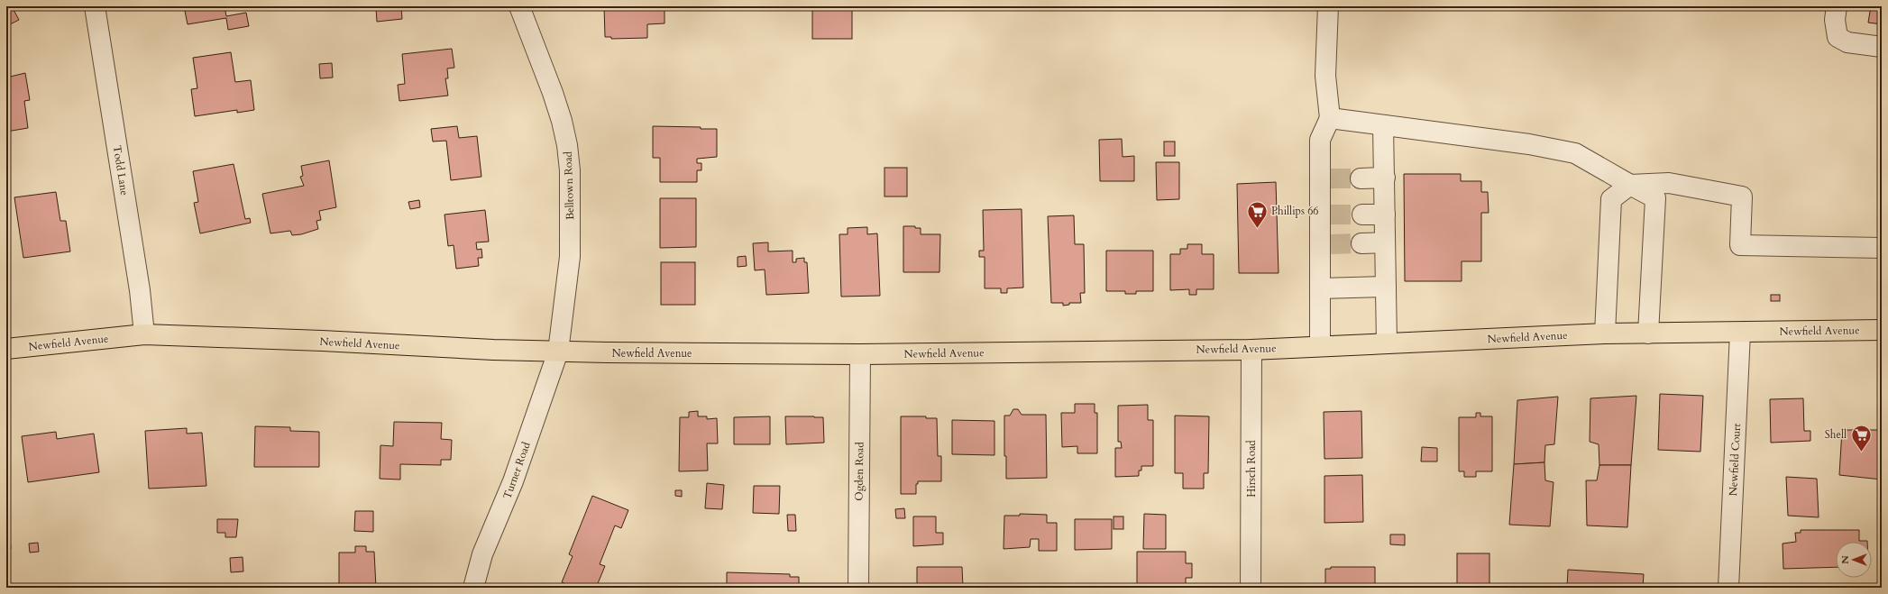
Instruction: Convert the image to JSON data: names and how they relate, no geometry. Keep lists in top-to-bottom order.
{
  "streets": {
    "main road": ["Newfield Avenue"],
    "street": [
      "Todd Lane",
      "Belltown Road",
      "Newfield Court",
      "Hirsch Road",
      "Turner Road",
      "Ogden Road"
    ]
  },
  "crossings": [
    ["Todd Lane", "Newfield Avenue"],
    ["Belltown Road", "Newfield Avenue"],
    ["Belltown Road", "Turner Road"],
    ["Newfield Avenue", "Newfield Court"],
    ["Newfield Avenue", "Hirsch Road"],
    ["Newfield Avenue", "Turner Road"],
    ["Newfield Avenue", "Ogden Road"]
  ],
  "places": {
    "supermarket": ["Phillips 66", "Shell"]
  },
  "north": "left"
}
